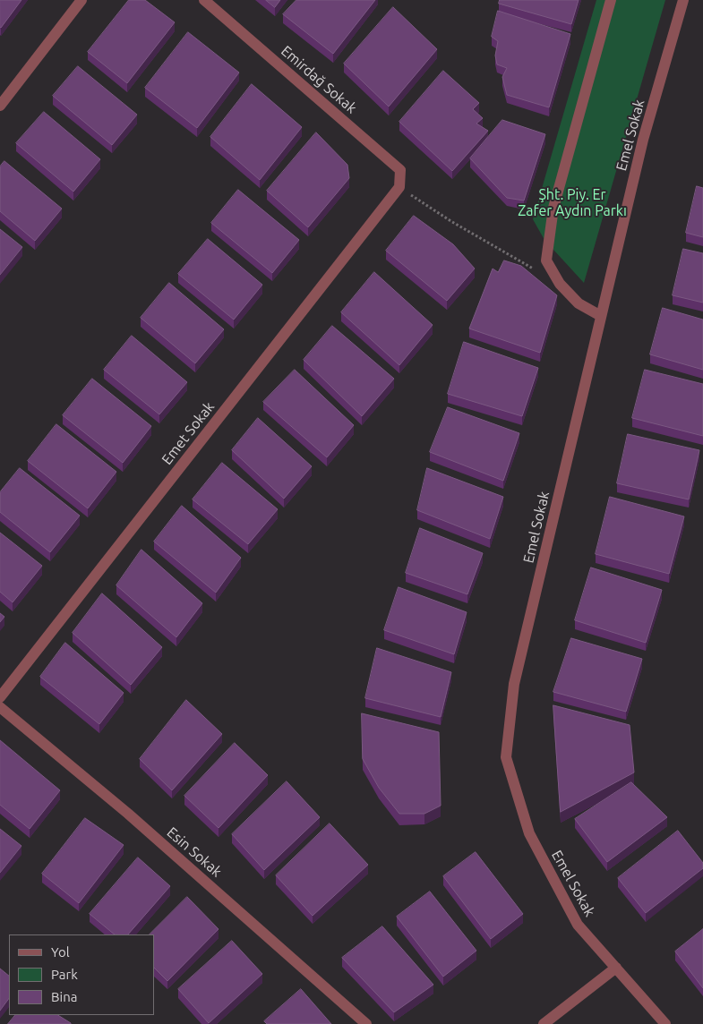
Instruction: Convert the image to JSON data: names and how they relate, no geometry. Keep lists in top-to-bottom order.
{
  "streets": {
    "street": [
      "Emirdağ Sokak",
      "Emel Sokak",
      "Emet Sokak",
      "Esin Sokak"
    ]
  },
  "crossings": [
    ["Emirdağ Sokak", "Emet Sokak"]
  ],
  "parks": ["Şht. Piy. Er Zafer Aydın Parkı"],
  "legend": ["Yol", "Park", "Bina"]
}
